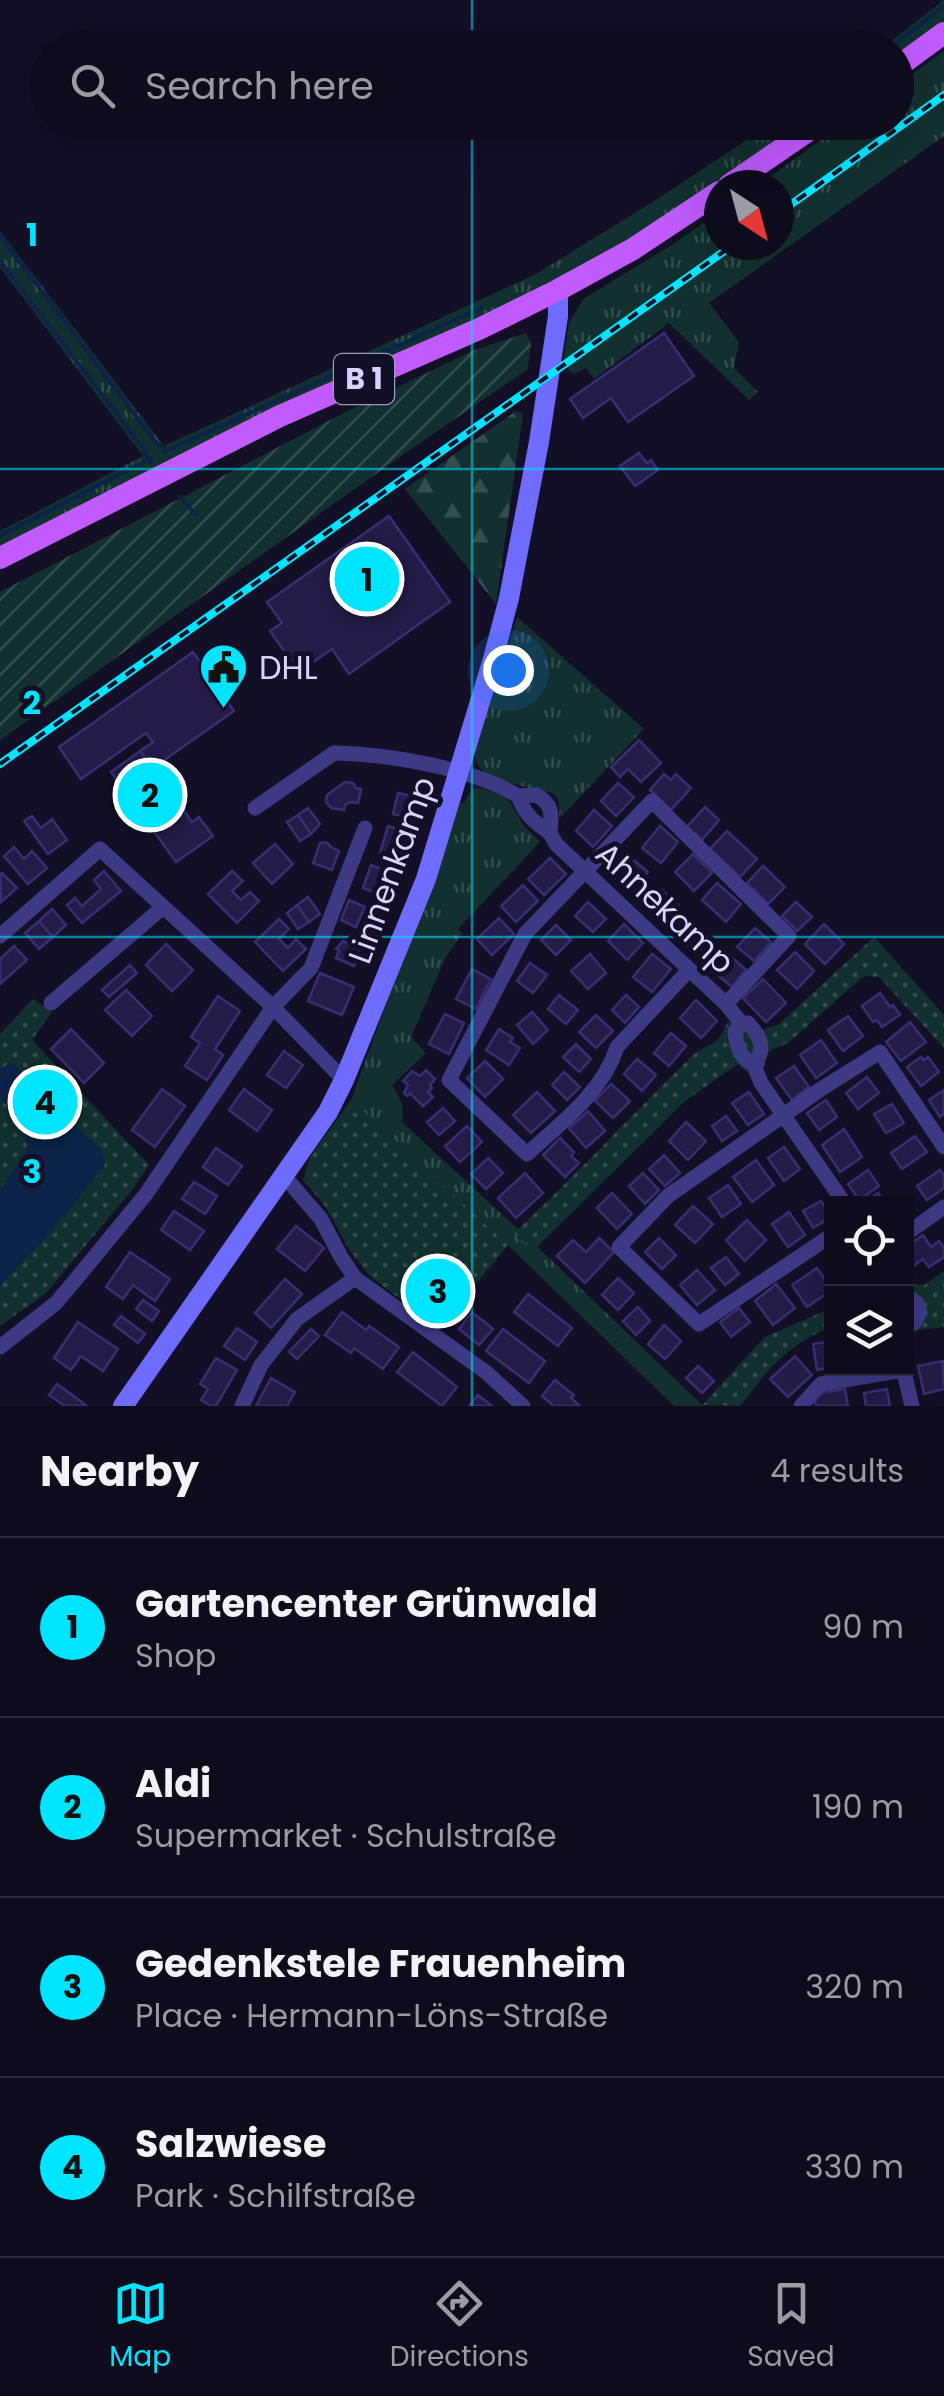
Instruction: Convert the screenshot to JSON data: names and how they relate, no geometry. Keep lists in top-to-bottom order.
{
  "streets": {
    "main road": ["B 1", "Linnenkamp"],
    "street": ["Ahnekamp"]
  },
  "crossings": [
    ["B 1", "Linnenkamp"]
  ],
  "places": {
    "public building": ["DHL"]
  },
  "north": "bottom right",
  "page": {
    "search": "Search here",
    "pins": [
      "1",
      "2",
      "4",
      "3"
    ],
    "heading": ["Nearby", "4 results"],
    "list": [
      {
        "mark": "1",
        "name": "Gartencenter Grünwald",
        "note": "Shop",
        "value": "90 m"
      },
      {
        "mark": "2",
        "name": "Aldi",
        "note": "Supermarket · Schulstraße",
        "value": "190 m"
      },
      {
        "mark": "3",
        "name": "Gedenkstele Frauenheim",
        "note": "Place · Hermann-Löns-Straße",
        "value": "320 m"
      },
      {
        "mark": "4",
        "name": "Salzwiese",
        "note": "Park · Schilfstraße",
        "value": "330 m"
      }
    ],
    "nav": ["Map", "Directions", "Saved"]
  },
  "grid": {
    "rows": ["1", "2", "3"]
  }
}
